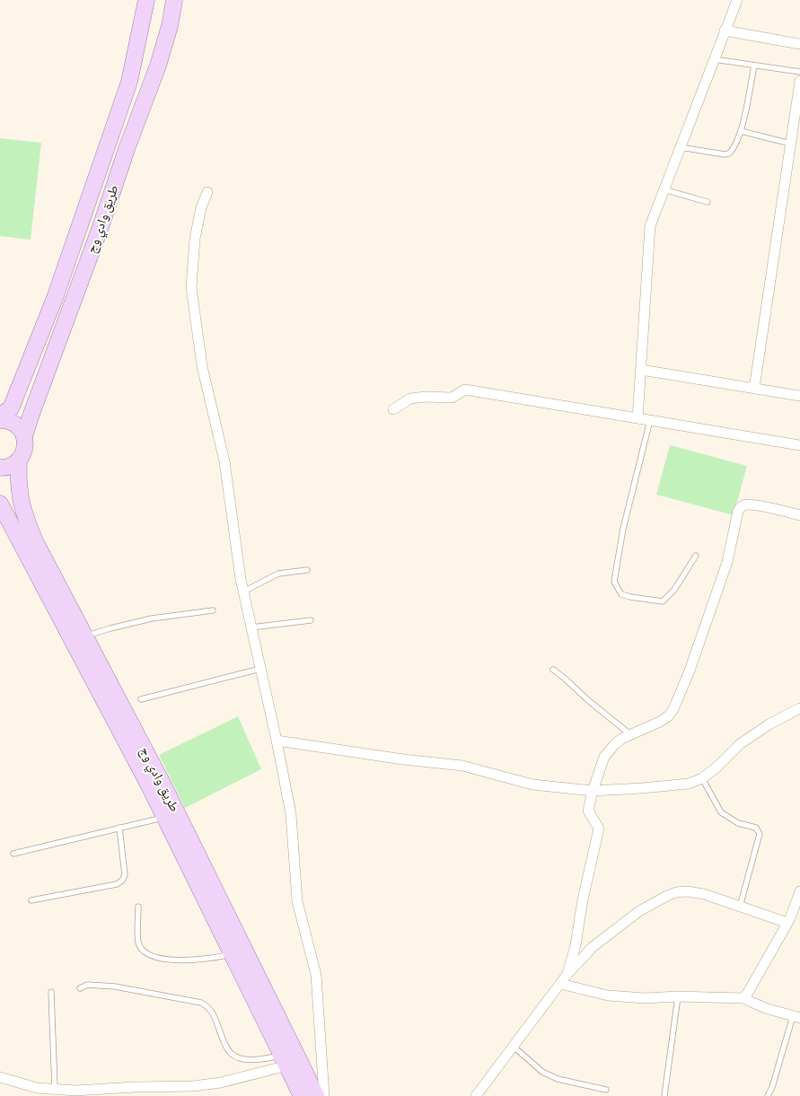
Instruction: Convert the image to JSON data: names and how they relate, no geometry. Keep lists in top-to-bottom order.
{
  "streets": {
    "main road": ["طريق وادي وج"]
  }
}
